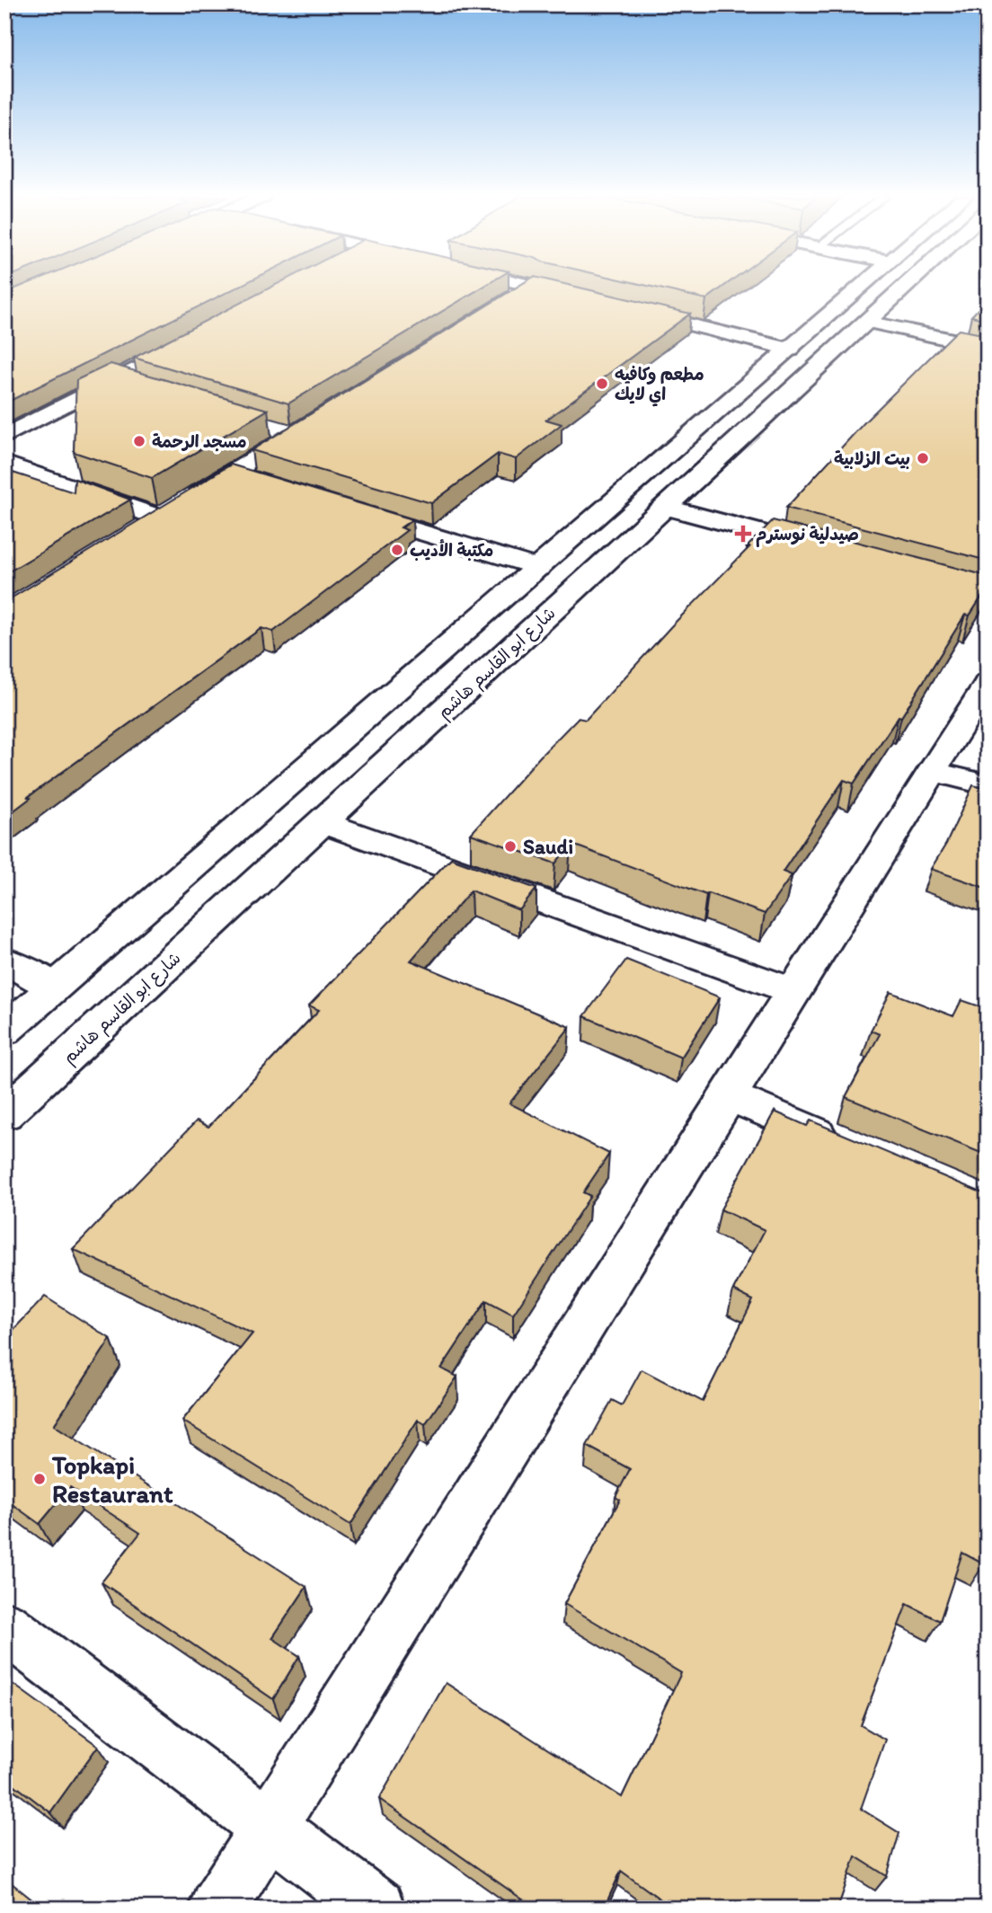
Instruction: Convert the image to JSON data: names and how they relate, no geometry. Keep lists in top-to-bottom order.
{
  "streets": {
    "street": ["شارع ابو القاسم هاشم"]
  },
  "places": {
    "other": [
      "مطعم وكافيه اي لايك",
      "مسجد الرحمة",
      "بيت الزلابية",
      "مكتبة الأديب",
      "Saudi",
      "Topkapi Restaurant"
    ],
    "health": ["صيدلية نوسترم"]
  }
}
